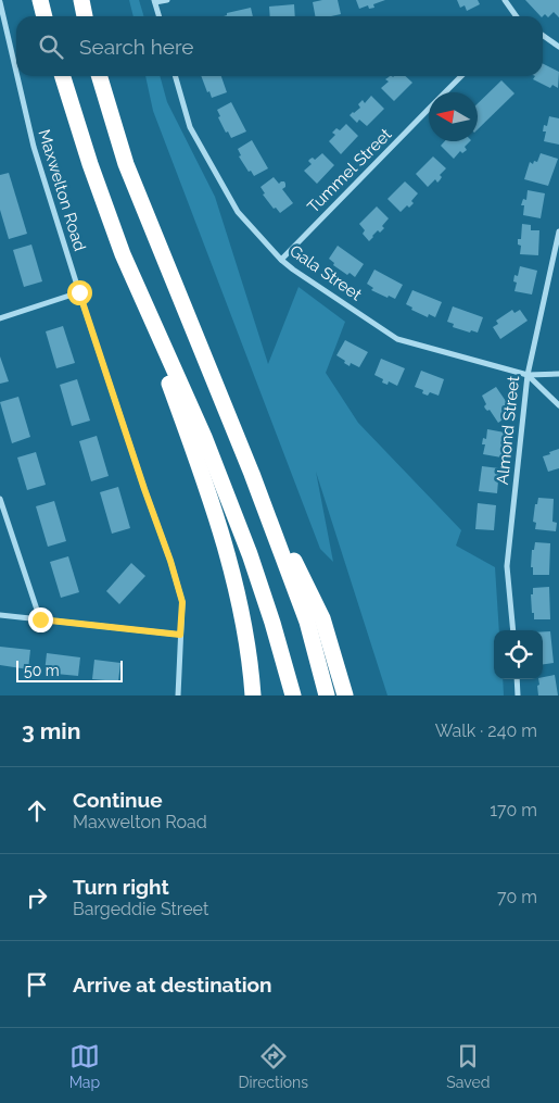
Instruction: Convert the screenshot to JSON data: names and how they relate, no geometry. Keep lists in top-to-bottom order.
{
  "streets": {
    "street": [
      "Tummel Street",
      "Maxwelton Road",
      "Gala Street",
      "Almond Street"
    ]
  },
  "crossings": [
    ["Tummel Street", "Gala Street"],
    ["Gala Street", "Almond Street"]
  ],
  "scale_bar": "50 m",
  "north": "left",
  "page": {
    "search": "Search here",
    "scale": "50 m",
    "heading": ["3 min", "Walk · 240 m"],
    "list": [
      ["Continue", "Maxwelton Road", "170 m"],
      ["Turn right", "Bargeddie Street", "70 m"],
      "Arrive at destination"
    ],
    "nav": ["Map", "Directions", "Saved"]
  }
}
